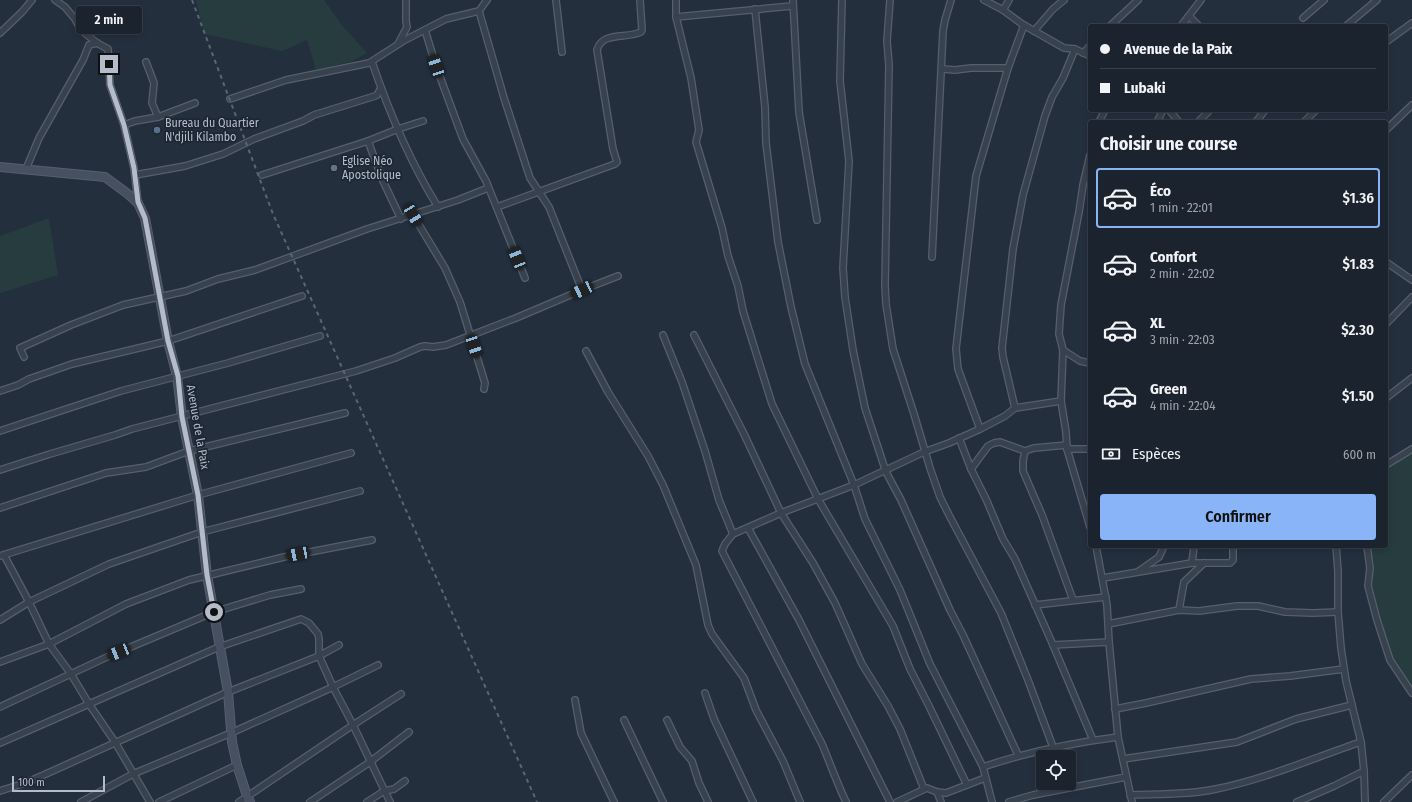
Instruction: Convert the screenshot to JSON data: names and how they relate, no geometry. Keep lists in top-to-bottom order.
{
  "streets": {
    "street": ["Avenue de la Paix"]
  },
  "places": ["Bureau du Quartier N'djili Kilambo", "Eglise Néo Apostolique"],
  "scale_bar": "100 m",
  "page": {
    "bubble": "2 min",
    "banner": ["Avenue de la Paix", "Lubaki"],
    "heading": "Choisir une course",
    "list": [
      {
        "name": "Éco",
        "note": "1 min · 22:01",
        "value": "$1.36"
      },
      {
        "name": "Confort",
        "note": "2 min · 22:02",
        "value": "$1.83"
      },
      {
        "name": "XL",
        "note": "3 min · 22:03",
        "value": "$2.30"
      },
      {
        "name": "Green",
        "note": "4 min · 22:04",
        "value": "$1.50"
      }
    ],
    "pay": ["Espèces", "600 m"],
    "buttons": "Confirmer",
    "scale": "100 m"
  }
}
